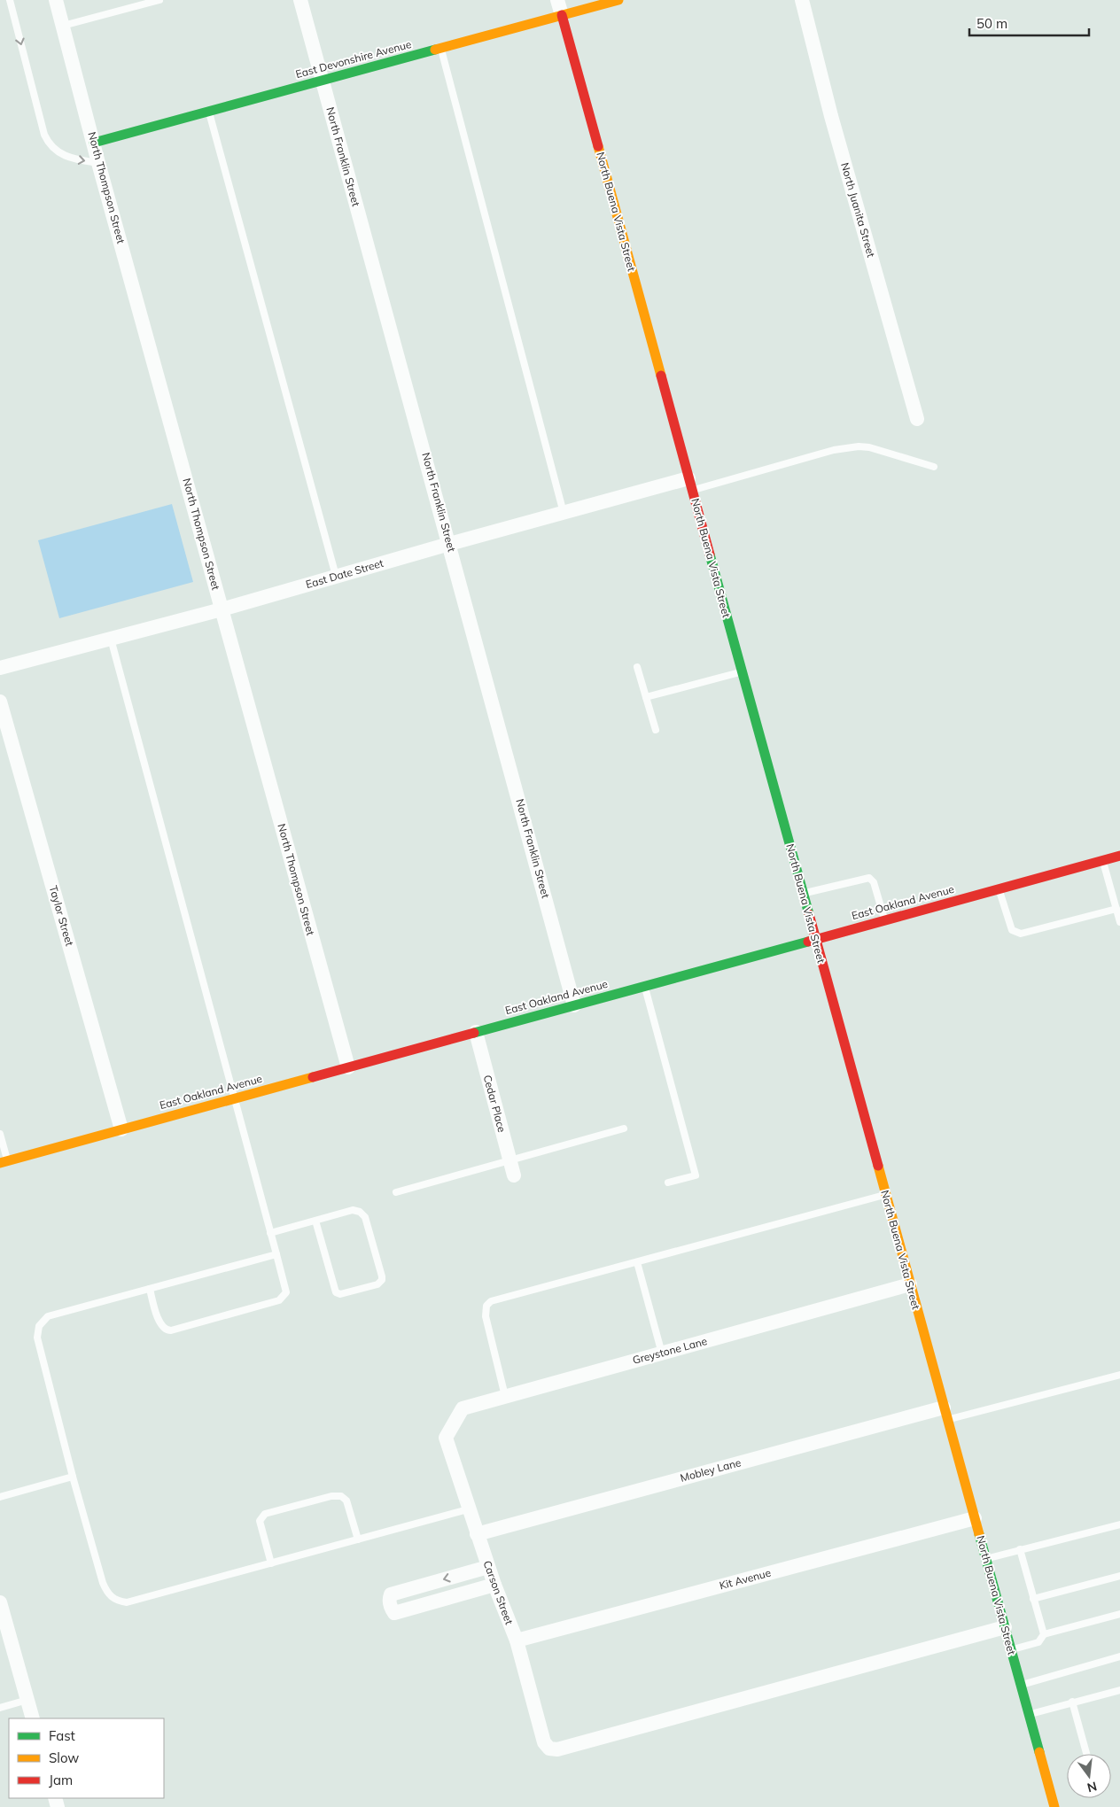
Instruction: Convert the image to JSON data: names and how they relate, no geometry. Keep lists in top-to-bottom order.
{
  "streets": {
    "street": [
      "East Devonshire Avenue",
      "North Franklin Street",
      "North Thompson Street",
      "North Juanita Street",
      "North Buena Vista Street",
      "East Date Street",
      "East Oakland Avenue",
      "Taylor Street",
      "Cedar Place",
      "Greystone Lane",
      "Mobley Lane",
      "Kit Avenue",
      "Carson Street"
    ]
  },
  "crossings": [
    ["East Devonshire Avenue", "North Franklin Street"],
    ["East Devonshire Avenue", "North Thompson Street"],
    ["East Devonshire Avenue", "North Buena Vista Street"],
    ["North Franklin Street", "East Date Street"],
    ["North Franklin Street", "East Oakland Avenue"],
    ["North Thompson Street", "East Date Street"],
    ["North Thompson Street", "East Oakland Avenue"],
    ["North Buena Vista Street", "East Date Street"],
    ["North Buena Vista Street", "East Oakland Avenue"],
    ["North Buena Vista Street", "Greystone Lane"],
    ["North Buena Vista Street", "Mobley Lane"],
    ["North Buena Vista Street", "Kit Avenue"],
    ["North Buena Vista Street", "Carson Street"],
    ["East Oakland Avenue", "Taylor Street"],
    ["East Oakland Avenue", "Cedar Place"],
    ["Greystone Lane", "Carson Street"],
    ["Mobley Lane", "Carson Street"],
    ["Kit Avenue", "Carson Street"]
  ],
  "legend": ["Fast", "Slow", "Jam"],
  "scale_bar": "50 m",
  "north": "bottom"
}
